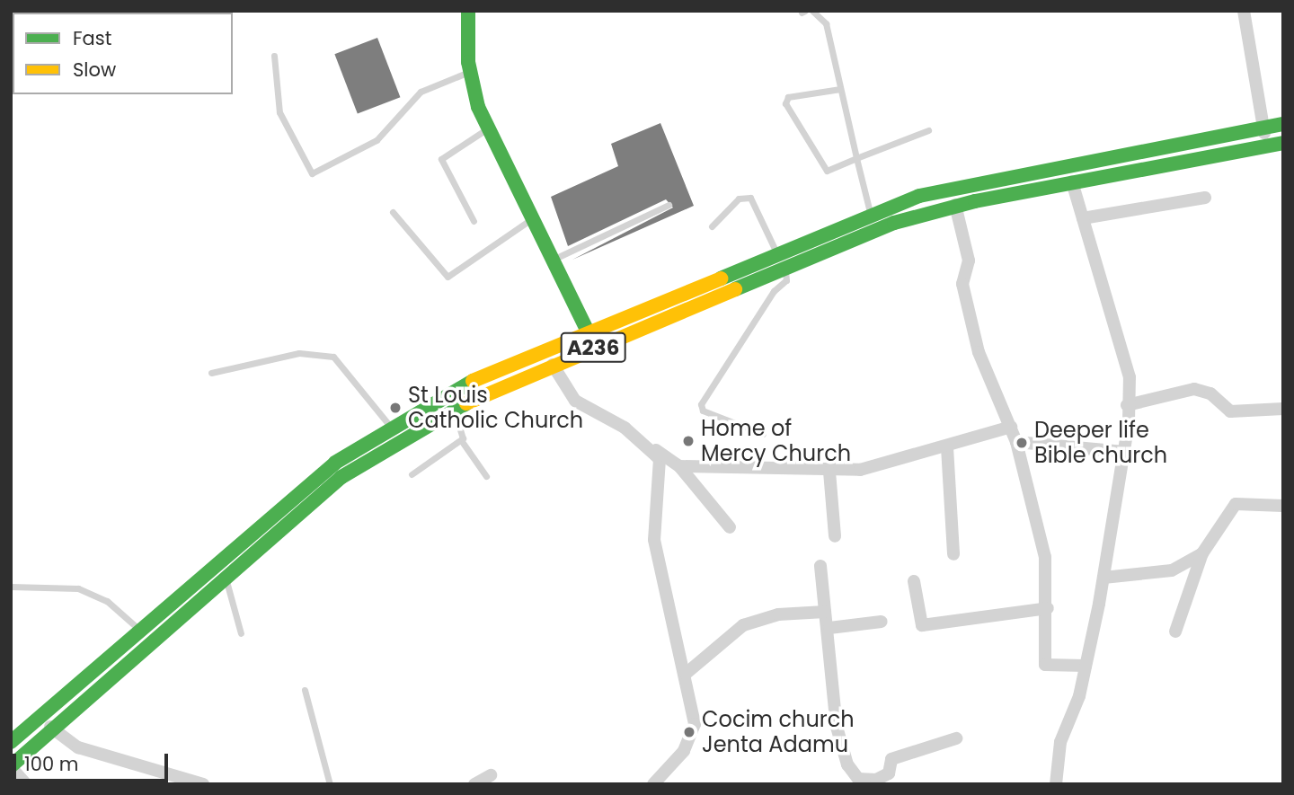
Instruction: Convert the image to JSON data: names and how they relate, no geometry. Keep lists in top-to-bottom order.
{
  "streets": {
    "main road": ["A236"]
  },
  "places": [
    "St Louis Catholic Church",
    "Home of Mercy Church",
    "Deeper life Bible church",
    "Cocim church Jenta Adamu"
  ],
  "legend": ["Fast", "Slow"],
  "scale_bar": "100 m"
}
